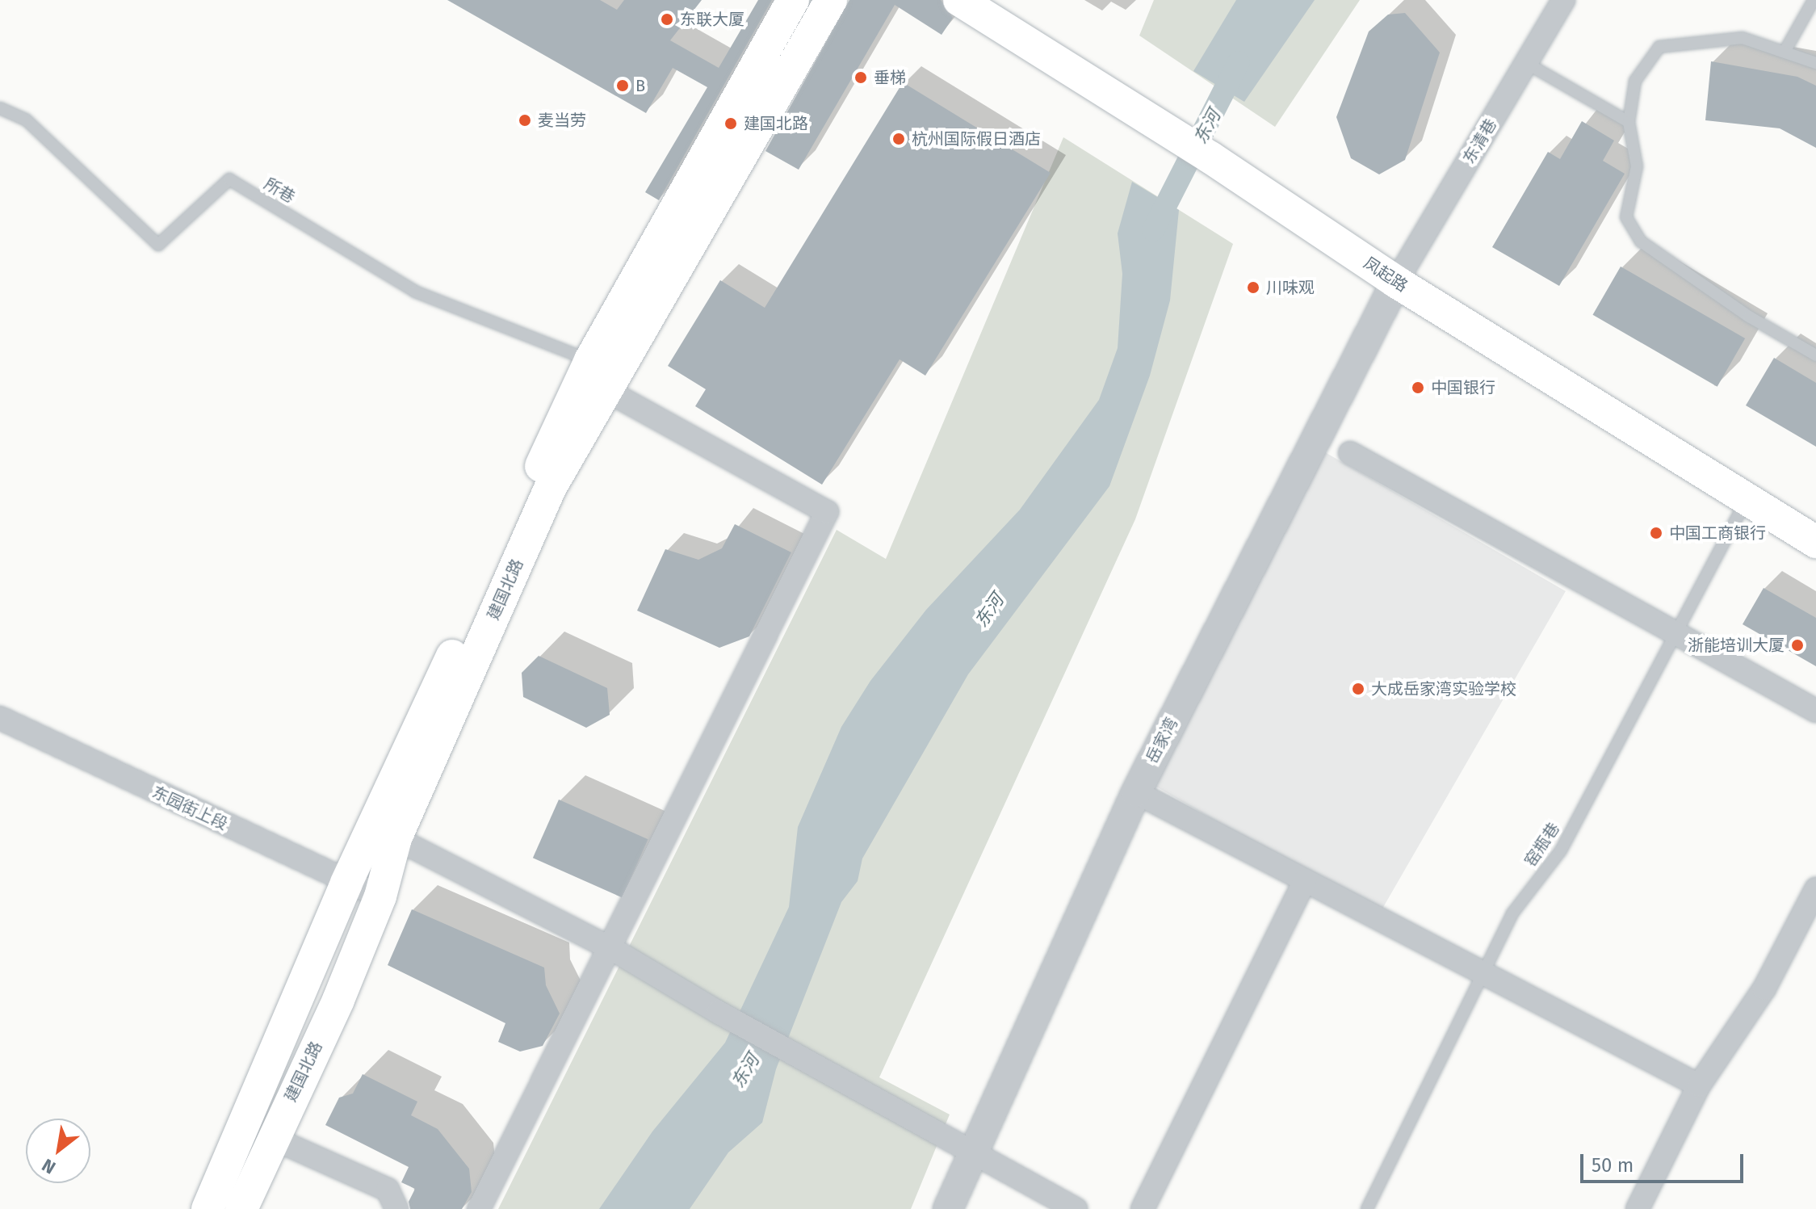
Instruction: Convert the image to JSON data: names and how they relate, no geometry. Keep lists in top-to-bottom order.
{
  "streets": {
    "main road": ["凤起路", "建国北路"],
    "street": ["东清巷", "岳家湾", "东园街上段"],
    "lane": ["所巷", "窑瓶巷"]
  },
  "crossings": [
    ["东清巷", "凤起路"],
    ["东清巷", "岳家湾"],
    ["所巷", "建国北路"],
    ["凤起路", "岳家湾"],
    ["凤起路", "窑瓶巷"],
    ["建国北路", "东园街上段"]
  ],
  "water": ["东河"],
  "places": [
    "东联大厦",
    "垂梯",
    "B",
    "麦当劳",
    "建国北路",
    "杭州国际假日酒店",
    "川味观",
    "中国银行",
    "中国工商银行",
    "浙能培训大厦",
    "大成岳家湾实验学校"
  ],
  "scale_bar": "50 m",
  "north": "bottom left"
}
